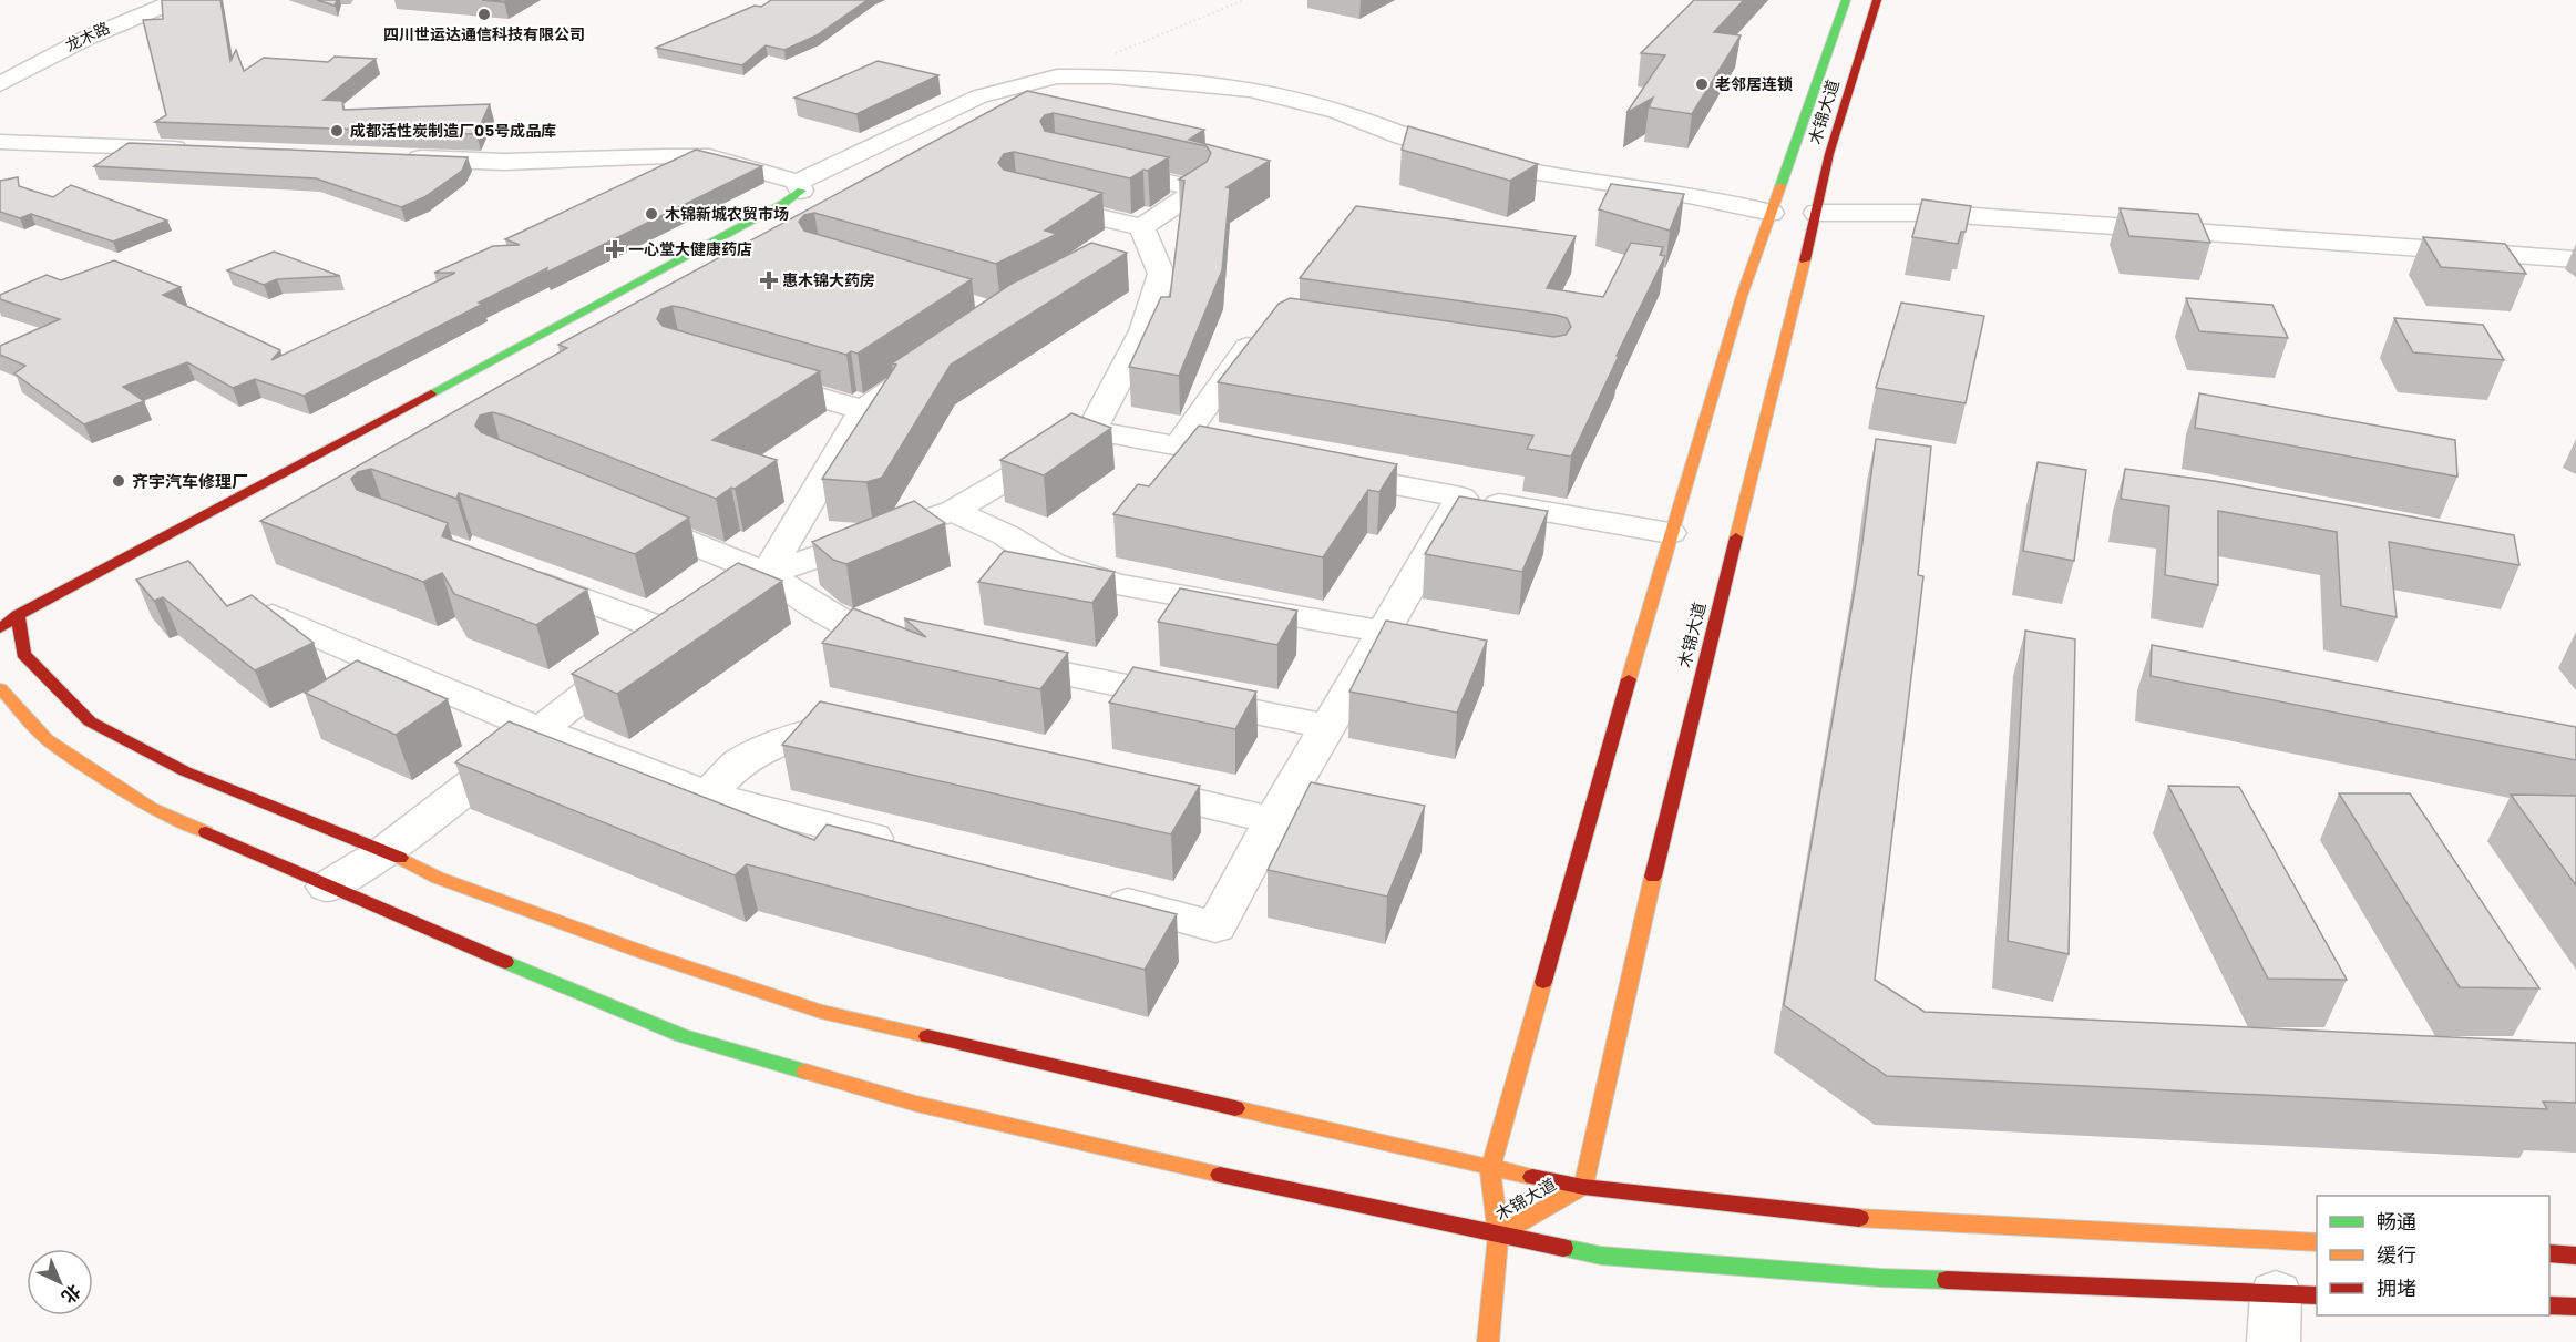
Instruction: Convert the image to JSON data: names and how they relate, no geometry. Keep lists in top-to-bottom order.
{
  "streets": {
    "street": ["龙木路", "木锦大道"]
  },
  "places": {
    "other": [
      "四川世运达通信科技有限公司",
      "老邻居连锁",
      "成都活性炭制造厂05号成品库",
      "木锦新城农贸市场",
      "齐宇汽车修理厂"
    ],
    "health": ["一心堂大健康药店", "惠木锦大药房"]
  },
  "legend": ["畅通", "缓行", "拥堵"],
  "north": "bottom right"
}
